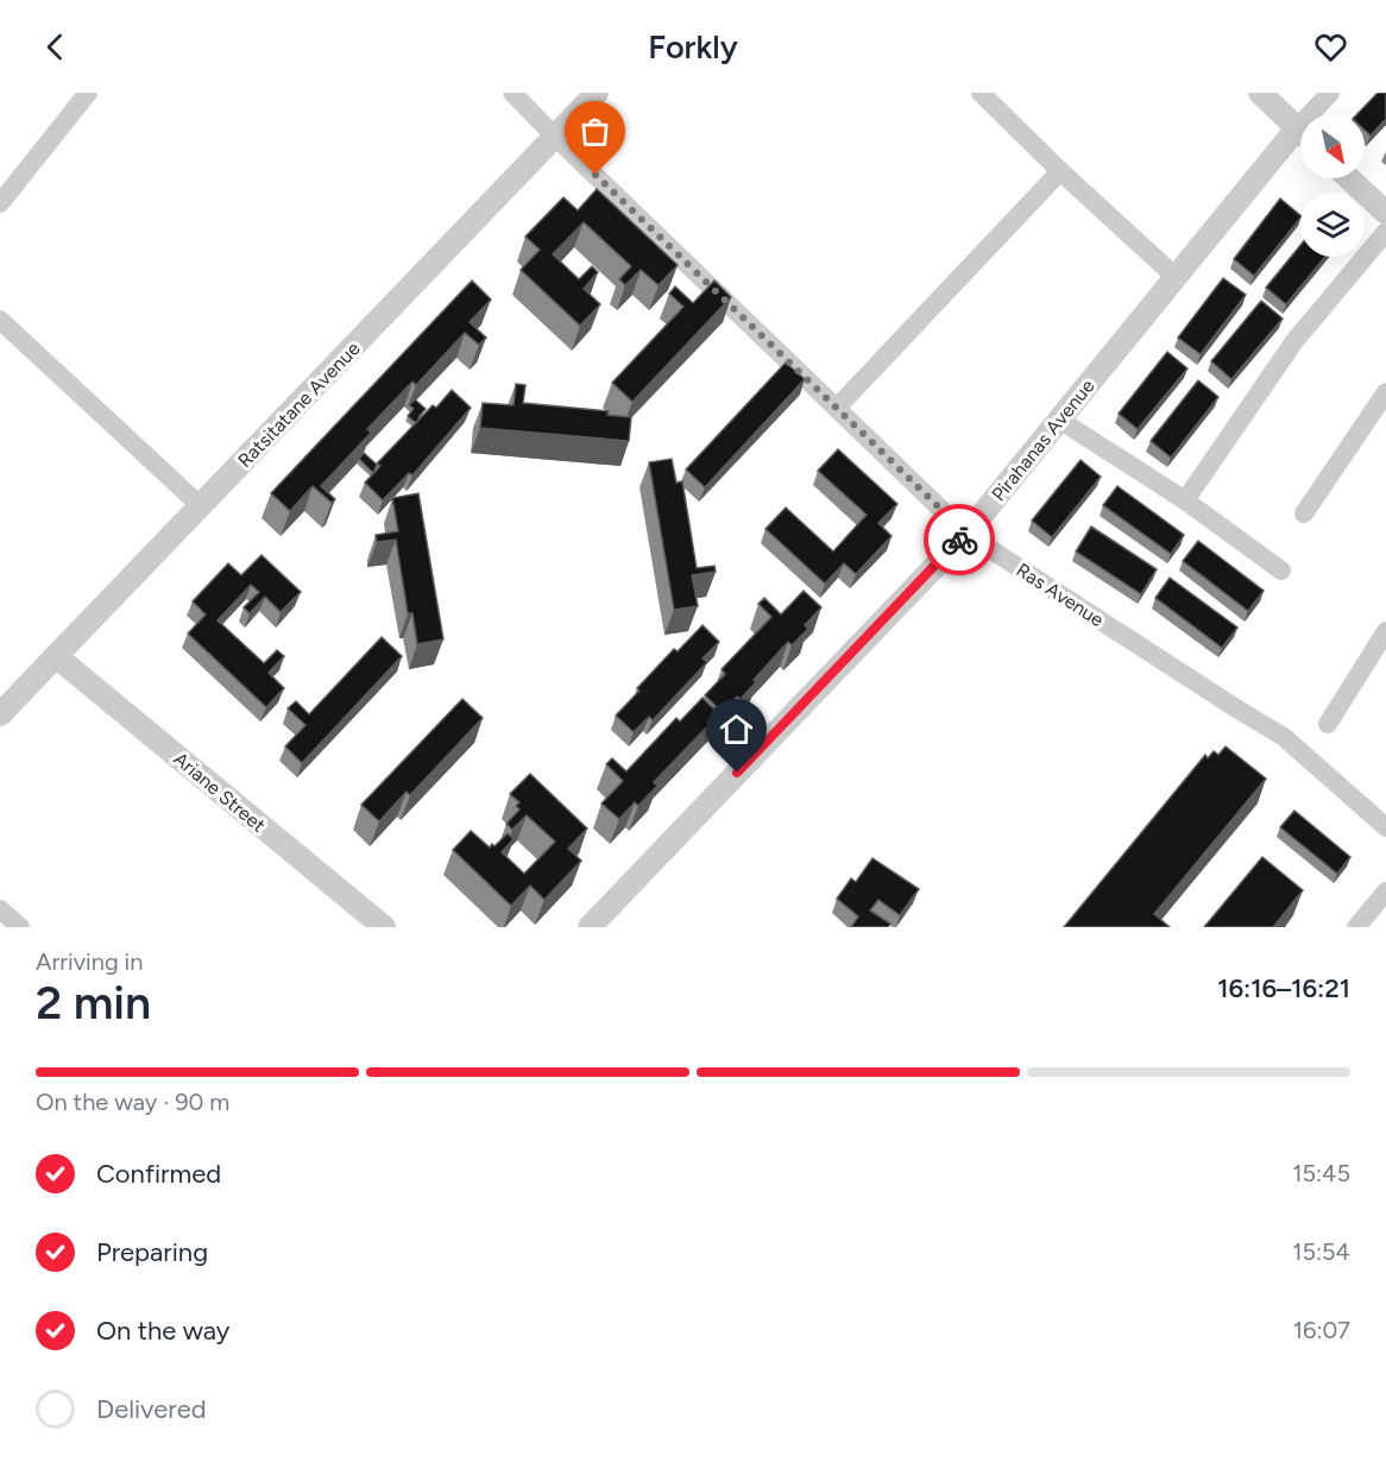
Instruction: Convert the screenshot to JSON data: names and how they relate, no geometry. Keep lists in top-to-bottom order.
{
  "streets": {
    "street": [
      "Ratsitatane Avenue",
      "Pirahanas Avenue",
      "Ras Avenue",
      "Ariane Street"
    ]
  },
  "crossings": [
    ["Ratsitatane Avenue", "Ras Avenue"],
    ["Ratsitatane Avenue", "Ariane Street"],
    ["Pirahanas Avenue", "Ras Avenue"]
  ],
  "north": "bottom right",
  "page": {
    "header": "Forkly",
    "heading": ["2 min", "Arriving in", "16:16–16:21"],
    "bar": "On the way · 90 m",
    "list": [
      ["Confirmed", "15:45"],
      ["Preparing", "15:54"],
      ["On the way", "16:07"],
      "Delivered"
    ]
  }
}
